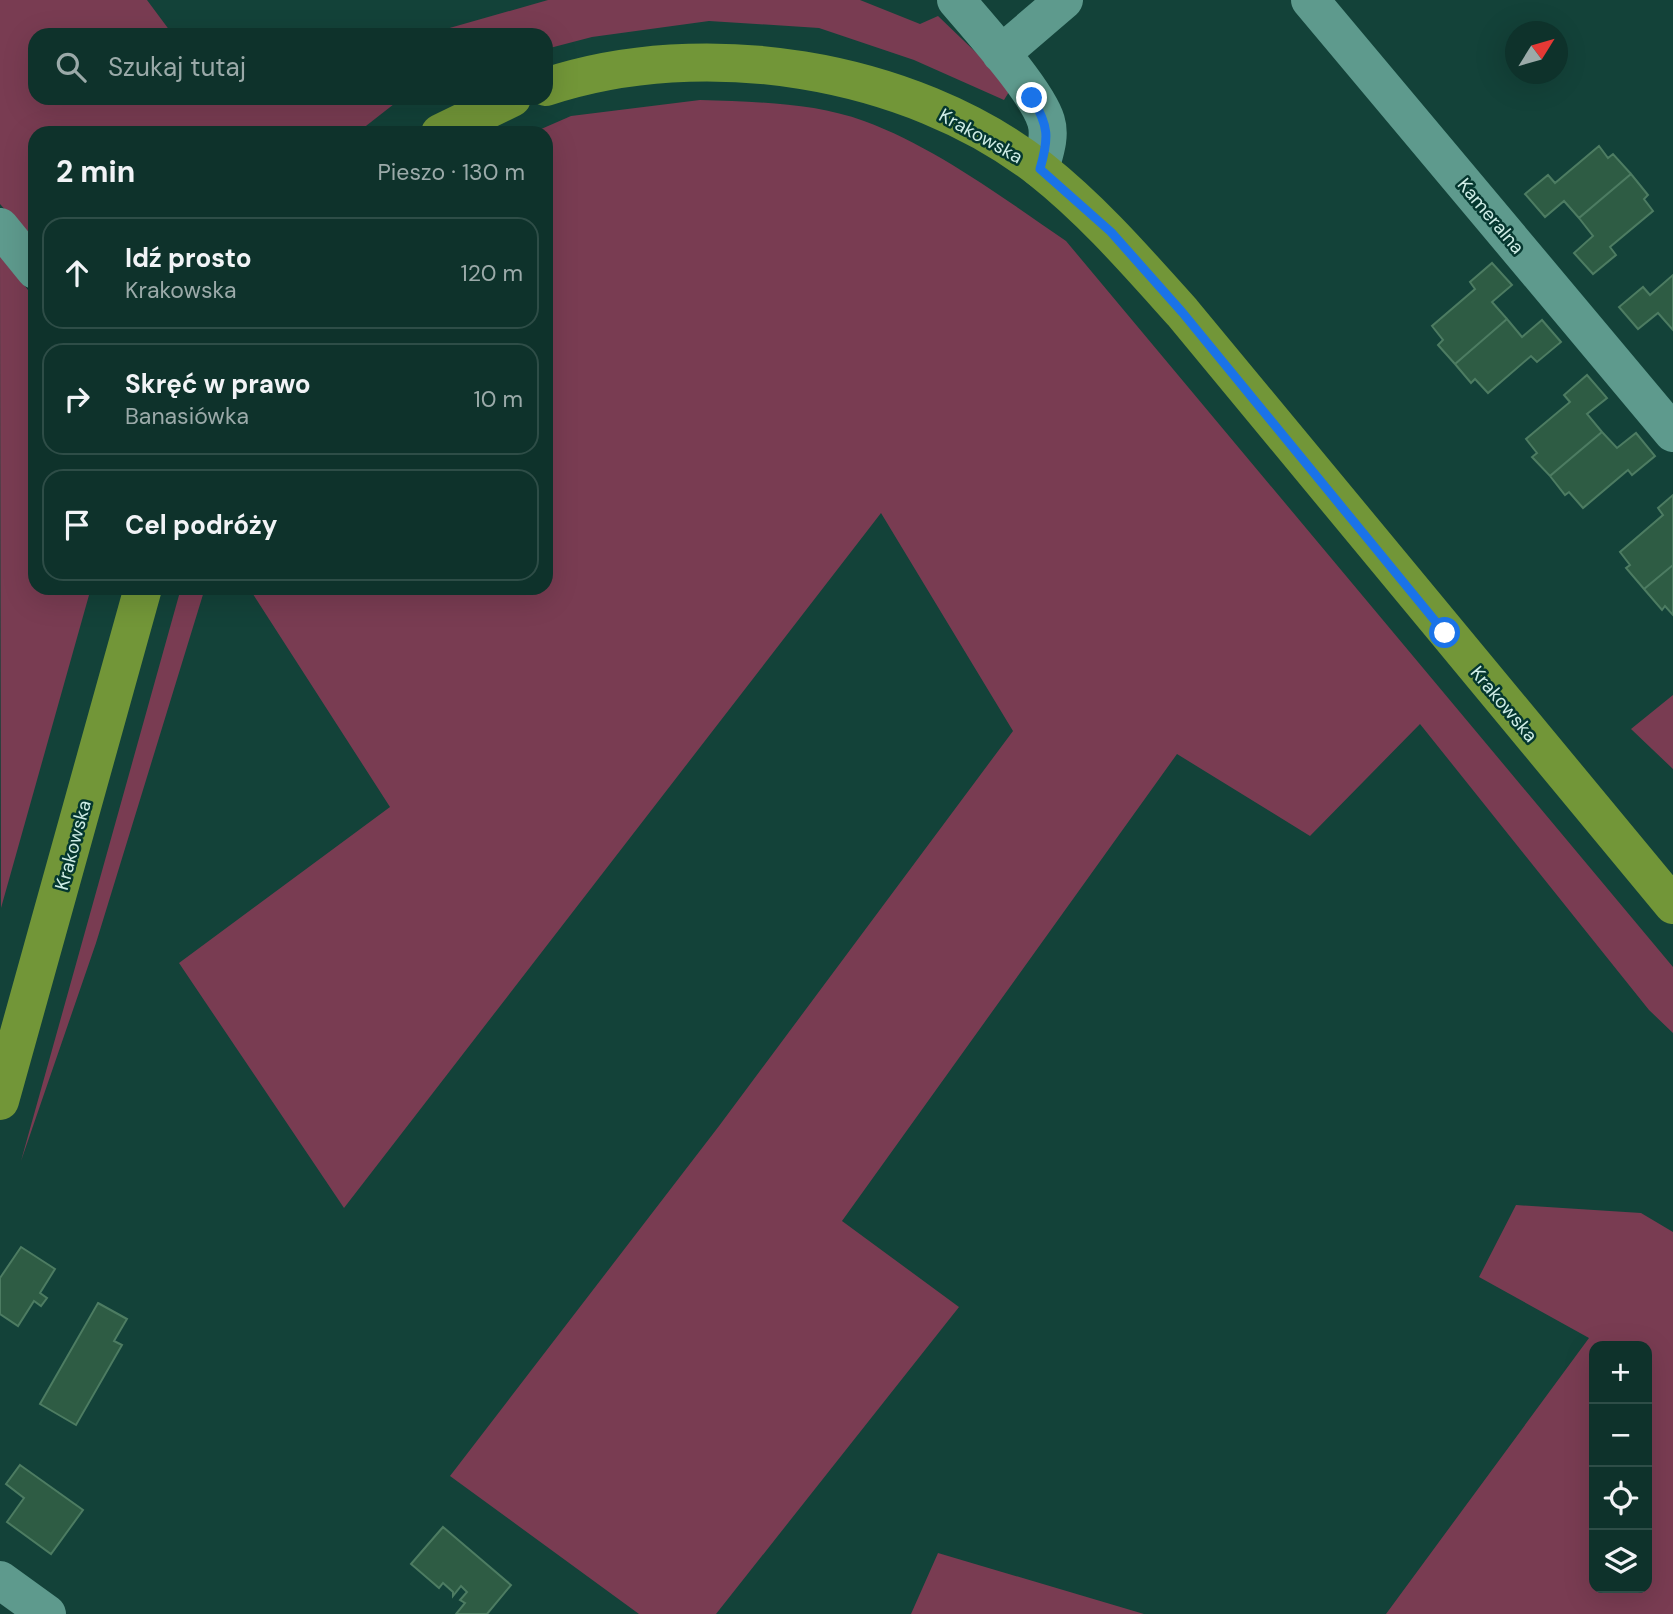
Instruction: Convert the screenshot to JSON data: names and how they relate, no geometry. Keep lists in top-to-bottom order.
{
  "streets": {
    "main road": ["Krakowska"],
    "street": ["Kameralna"]
  },
  "north": "top right",
  "page": {
    "search": "Szukaj tutaj",
    "heading": ["2 min", "Pieszo · 130 m"],
    "list": [
      ["Idź prosto", "Krakowska", "120 m"],
      ["Skręć w prawo", "Banasiówka", "10 m"],
      "Cel podróży"
    ],
    "map_buttons": ["+", "−"]
  }
}
